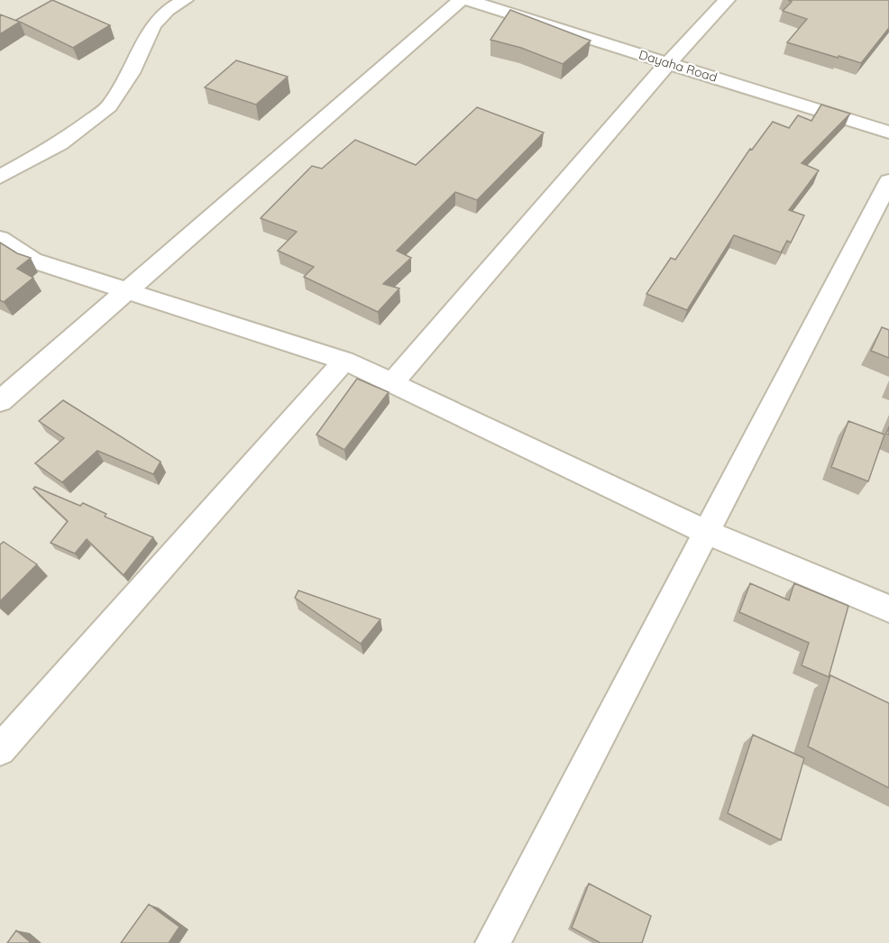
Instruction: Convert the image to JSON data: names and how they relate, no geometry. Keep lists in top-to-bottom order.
{
  "streets": {
    "street": ["Dayaha Road"]
  }
}
